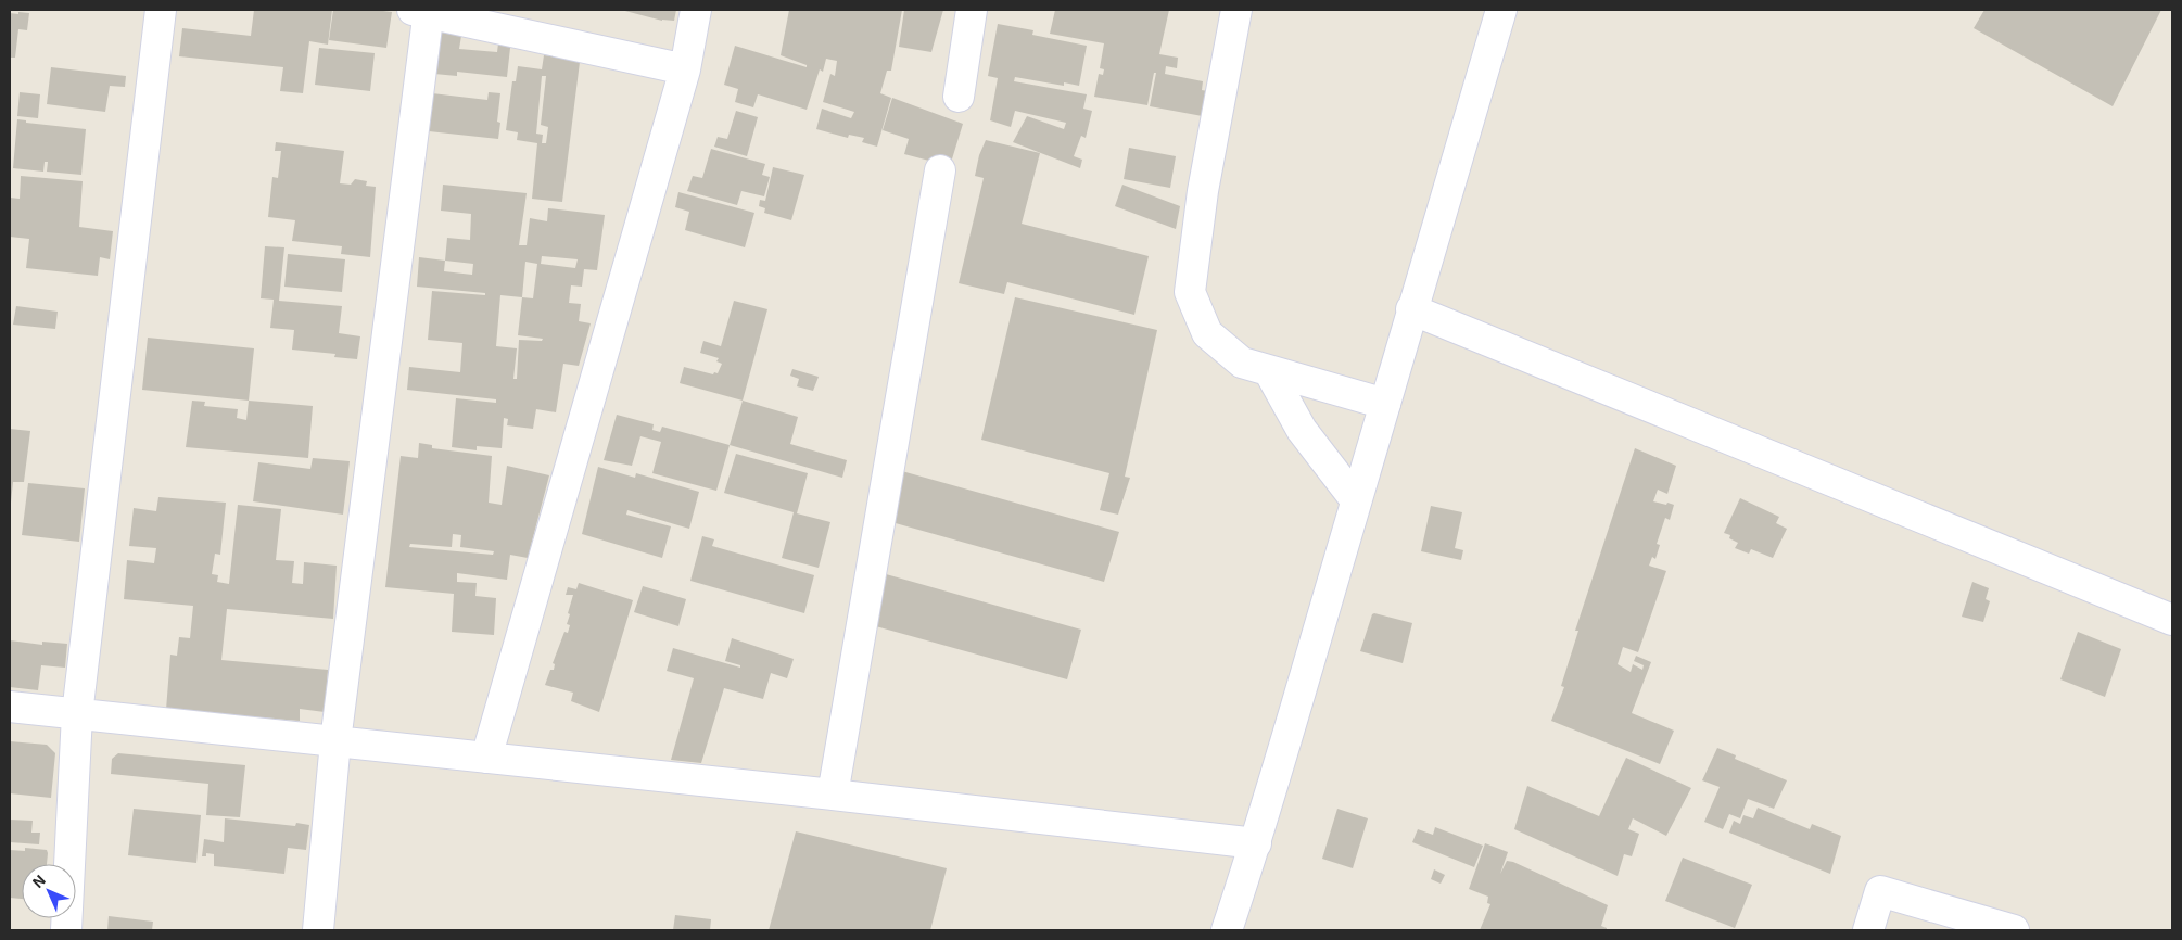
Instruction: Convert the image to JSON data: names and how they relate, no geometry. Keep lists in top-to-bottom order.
{
  "north": "top left"
}
